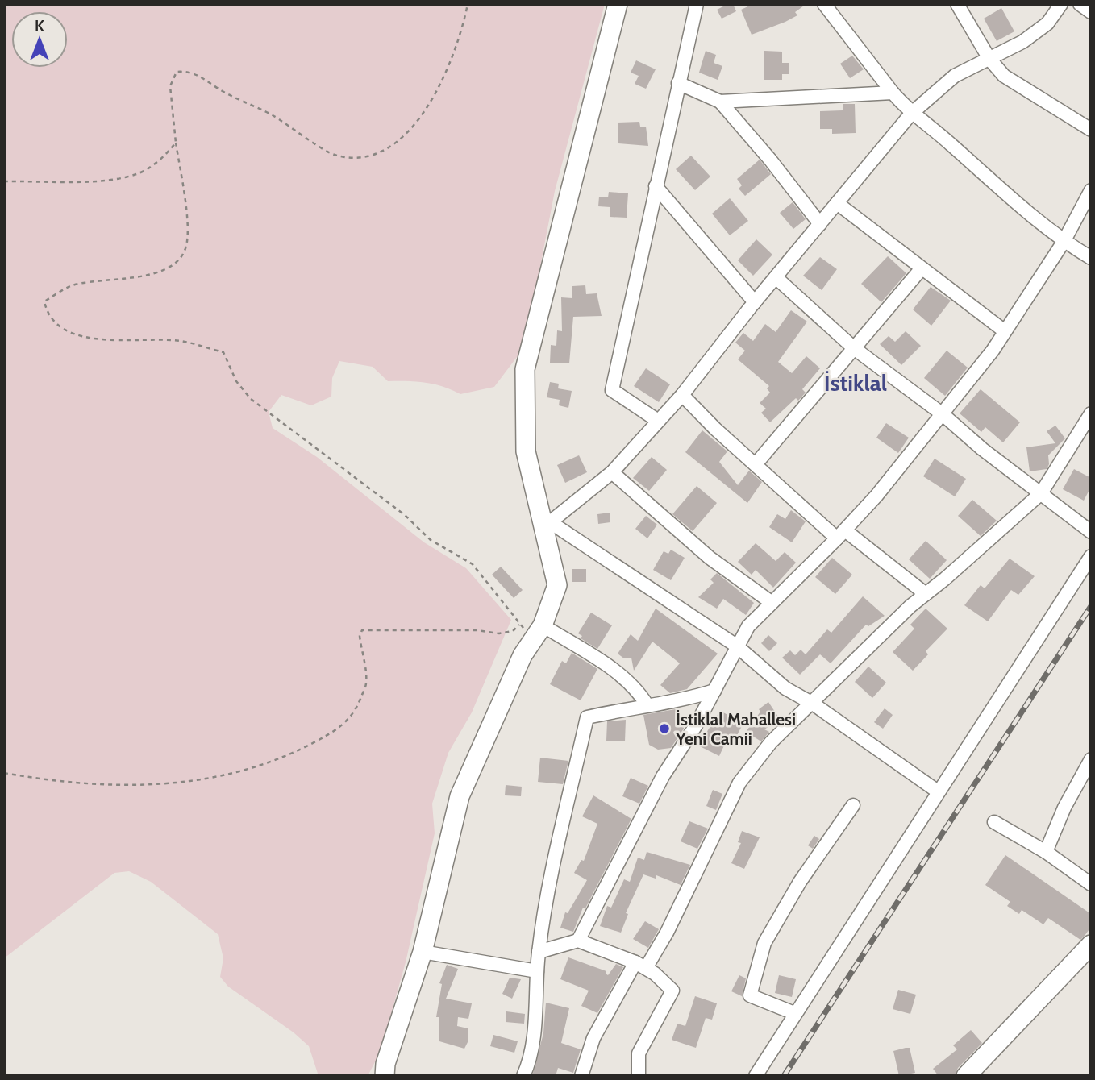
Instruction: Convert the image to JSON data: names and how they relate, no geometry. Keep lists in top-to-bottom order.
{
  "districts": ["İstiklal"],
  "places": ["İstiklal Mahallesi Yeni Camii"],
  "north": "top"
}
